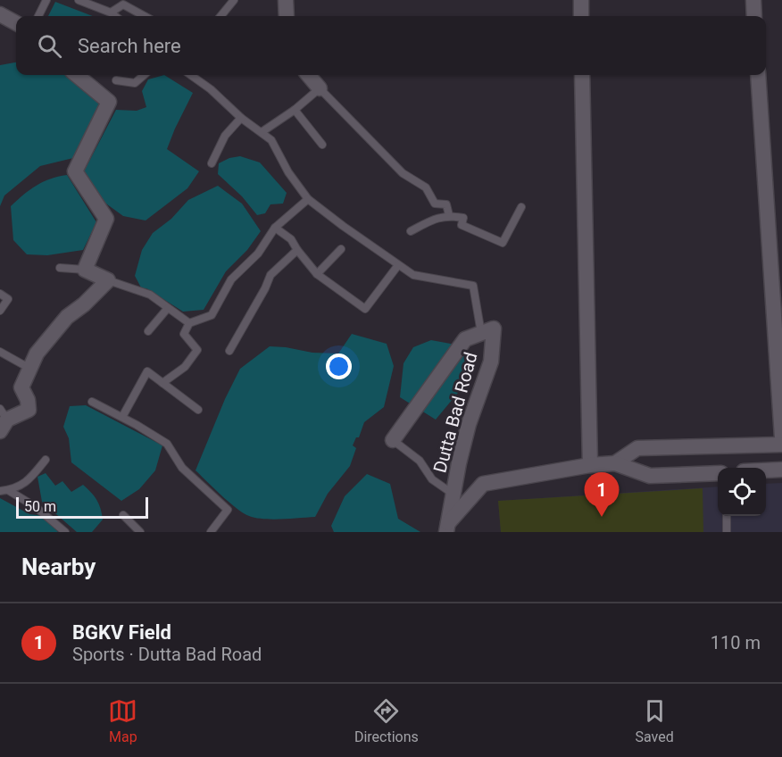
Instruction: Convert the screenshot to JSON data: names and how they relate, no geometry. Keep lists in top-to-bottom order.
{
  "streets": {
    "street": ["Dutta Bad Road"]
  },
  "scale_bar": "50 m",
  "page": {
    "search": "Search here",
    "pins": "1",
    "scale": "50 m",
    "heading": "Nearby",
    "list": [
      {
        "mark": "1",
        "name": "BGKV Field",
        "note": "Sports · Dutta Bad Road",
        "value": "110 m"
      }
    ],
    "nav": ["Map", "Directions", "Saved"]
  }
}
